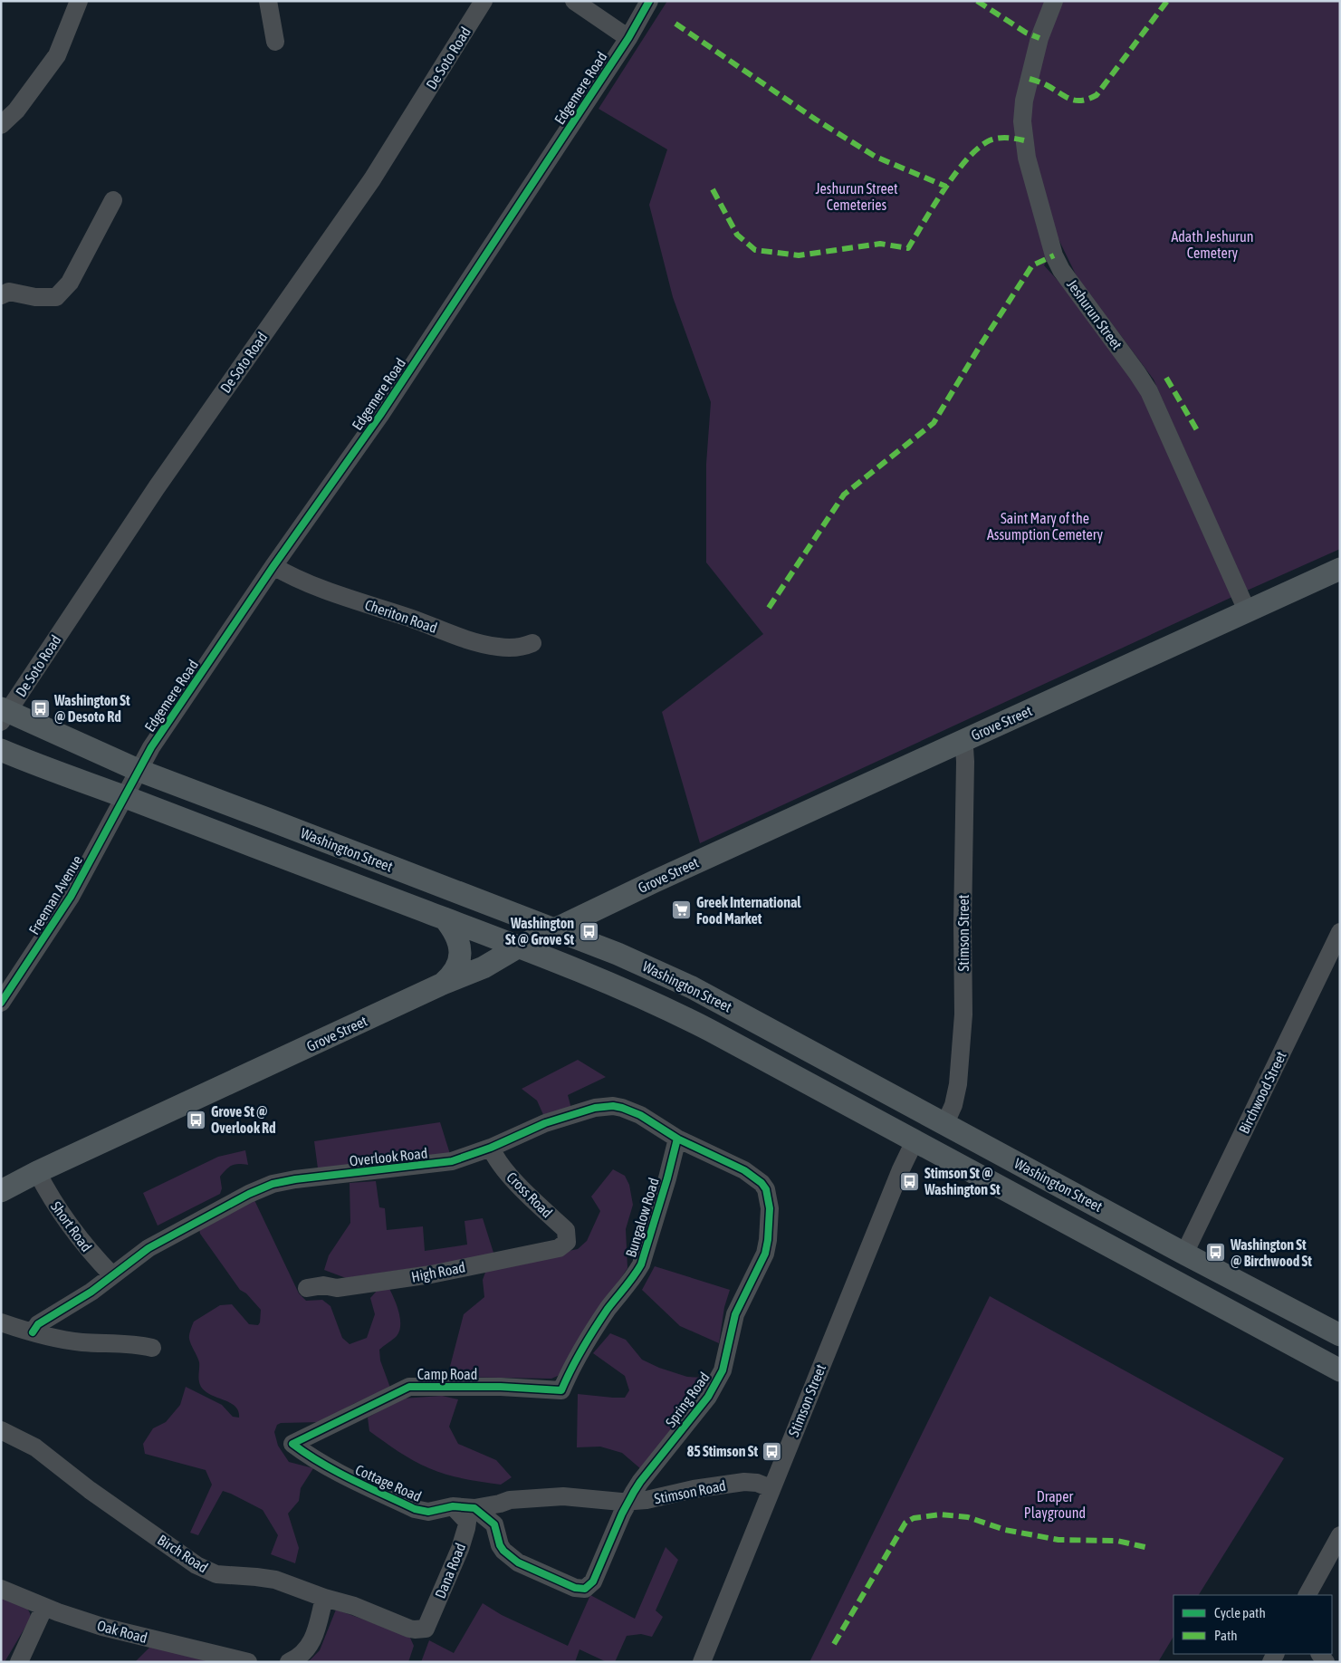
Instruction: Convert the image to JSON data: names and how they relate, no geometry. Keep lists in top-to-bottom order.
{
  "streets": {
    "main road": ["Grove Street", "Washington Street"],
    "street": [
      "De Soto Road",
      "Edgemere Road",
      "Jeshurun Street",
      "Cheriton Road",
      "Freeman Avenue",
      "Stimson Street",
      "Birchwood Street",
      "Overlook Road",
      "Cross Road",
      "Bungalow Road",
      "Short Road",
      "High Road",
      "Camp Road",
      "Spring Road",
      "Cottage Road",
      "Stimson Road",
      "Birch Road",
      "Dana Road",
      "Oak Road"
    ]
  },
  "crossings": [
    ["De Soto Road", "Washington Street"],
    ["Edgemere Road", "Cheriton Road"],
    ["Edgemere Road", "Washington Street"],
    ["Edgemere Road", "Freeman Avenue"],
    ["Jeshurun Street", "Grove Street"],
    ["Grove Street", "Washington Street"],
    ["Grove Street", "Stimson Street"],
    ["Grove Street", "Short Road"],
    ["Washington Street", "Freeman Avenue"],
    ["Washington Street", "Stimson Street"],
    ["Washington Street", "Birchwood Street"],
    ["Stimson Street", "Stimson Road"],
    ["Overlook Road", "Cross Road"],
    ["Overlook Road", "Bungalow Road"],
    ["Overlook Road", "Short Road"],
    ["Overlook Road", "Spring Road"],
    ["Cross Road", "High Road"],
    ["Bungalow Road", "Camp Road"],
    ["Camp Road", "Cottage Road"],
    ["Spring Road", "Cottage Road"],
    ["Spring Road", "Stimson Road"],
    ["Cottage Road", "Stimson Road"],
    ["Cottage Road", "Dana Road"],
    ["Birch Road", "Dana Road"]
  ],
  "parks": [
    "Jeshurun Street Cemeteries",
    "Adath Jeshurun Cemetery",
    "Saint Mary of the Assumption Cemetery",
    "Draper Playground"
  ],
  "places": {
    "bus stop": [
      "Washington St @ Desoto Rd",
      "Washington St @ Grove St",
      "Grove St @ Overlook Rd",
      "Stimson St @ Washington St",
      "Washington St @ Birchwood St",
      "85 Stimson St"
    ],
    "supermarket": ["Greek International Food Market"]
  },
  "legend": ["Cycle path", "Path"]
}
